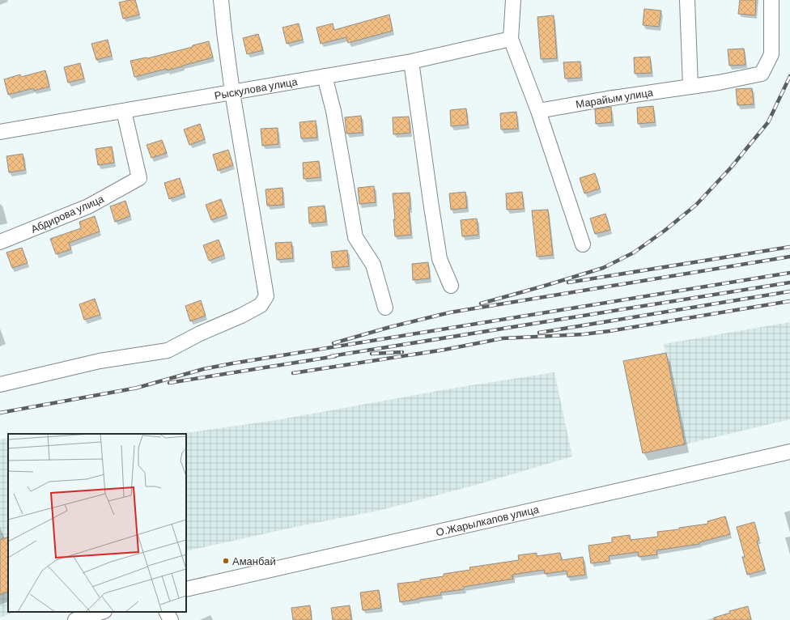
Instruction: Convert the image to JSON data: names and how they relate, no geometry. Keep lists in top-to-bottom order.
{
  "streets": {
    "street": [
      "Рыскулова улица",
      "Марайым улица",
      "Абдирова улица",
      "О.Жарылкапов улица"
    ]
  },
  "crossings": [
    ["Рыскулова улица", "Абдирова улица"]
  ],
  "places": ["Аманбай"]
}
